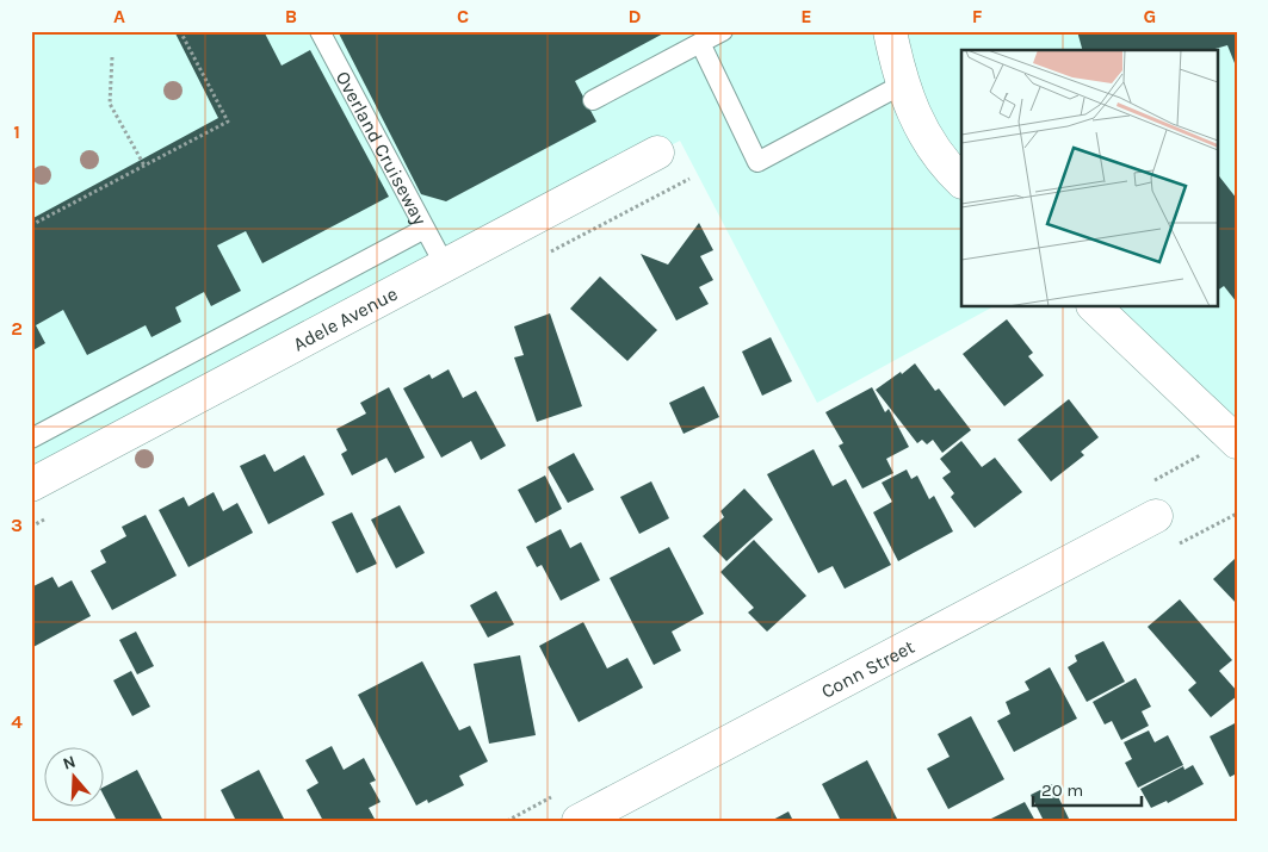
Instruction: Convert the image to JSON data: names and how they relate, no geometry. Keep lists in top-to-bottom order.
{
  "streets": {
    "street": ["Adele Avenue", "Conn Street"],
    "lane": ["Overland Cruiseway"]
  },
  "crossings": [
    ["Overland Cruiseway", "Adele Avenue"]
  ],
  "scale_bar": "20 m",
  "north": "top",
  "grid": {
    "columns": [
      "A",
      "B",
      "C",
      "D",
      "E",
      "F",
      "G"
    ],
    "rows": [
      "1",
      "2",
      "3",
      "4"
    ]
  }
}
